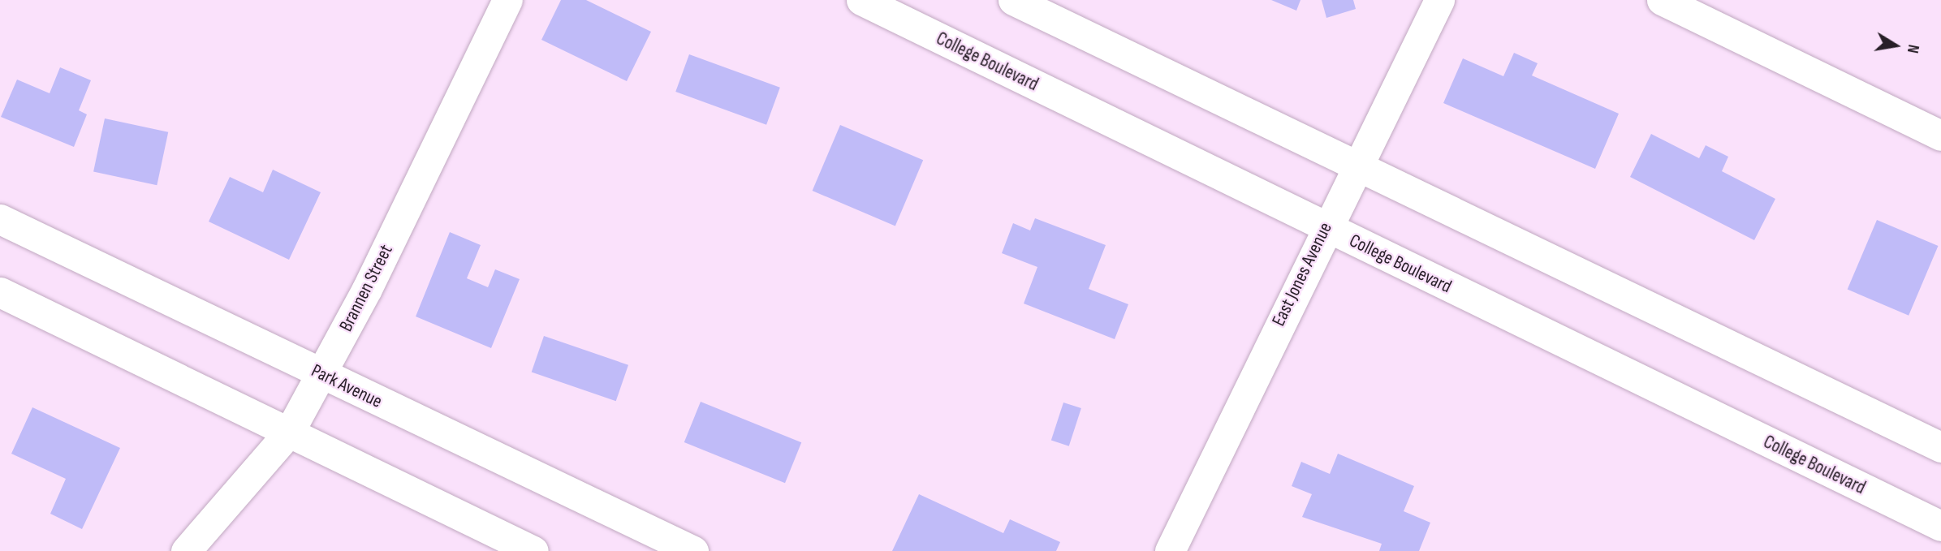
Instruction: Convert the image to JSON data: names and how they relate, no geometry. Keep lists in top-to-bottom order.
{
  "streets": {
    "street": [
      "College Boulevard",
      "East Jones Avenue",
      "Brannen Street",
      "Park Avenue"
    ]
  },
  "crossings": [
    ["College Boulevard", "East Jones Avenue"],
    ["Brannen Street", "Park Avenue"]
  ],
  "north": "right"
}
